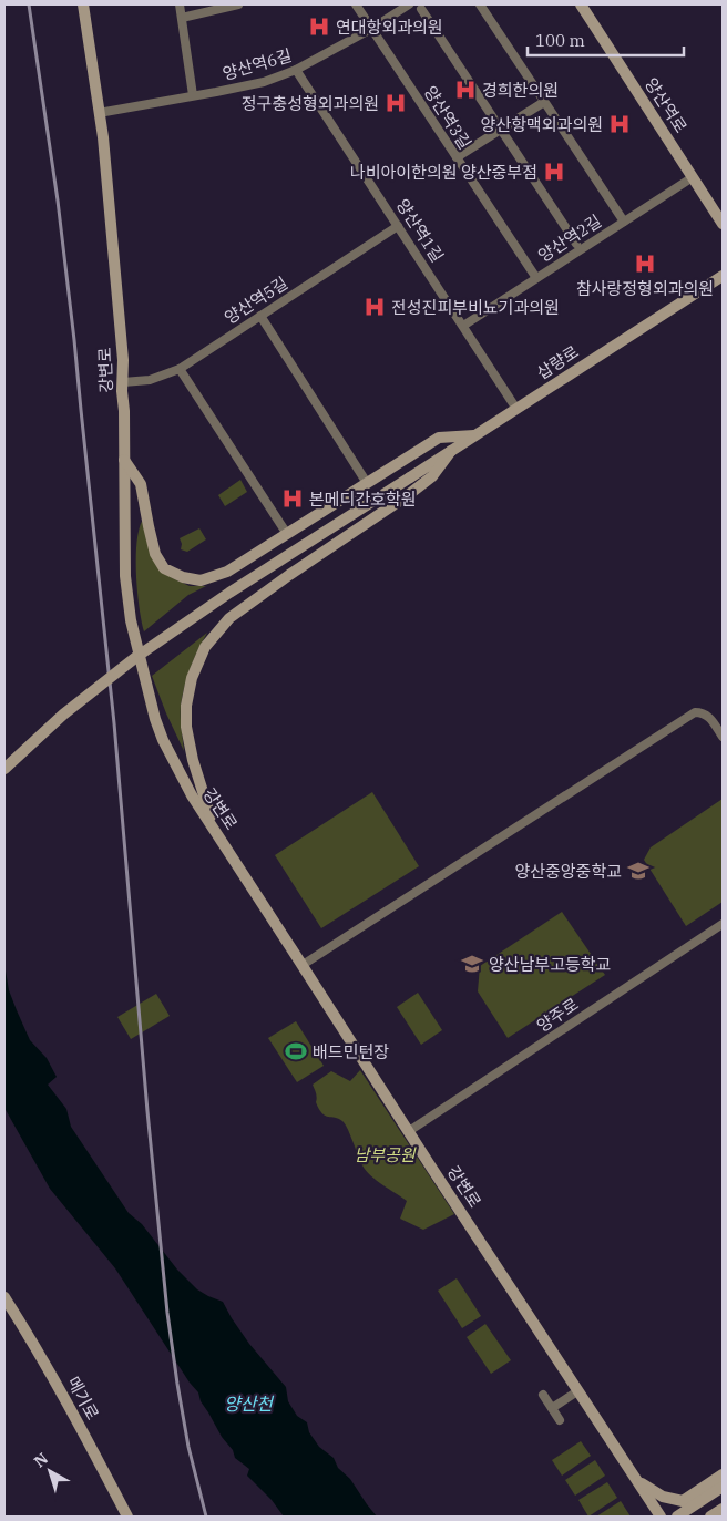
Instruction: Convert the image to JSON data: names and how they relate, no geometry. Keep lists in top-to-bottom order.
{
  "streets": {
    "street": [
      "양산역6길",
      "양산역로",
      "양산역3길",
      "양산역1길",
      "양산역2길",
      "양산역5길",
      "삽량로",
      "강변로",
      "양주로",
      "메기로"
    ]
  },
  "crossings": [
    ["양산역6길", "양산역3길"],
    ["양산역6길", "양산역1길"],
    ["양산역6길", "강변로"],
    ["양산역로", "양산역2길"],
    ["양산역3길", "양산역2길"],
    ["양산역1길", "양산역2길"],
    ["양산역1길", "양산역5길"],
    ["양산역1길", "삽량로"],
    ["양산역5길", "강변로"],
    ["강변로", "양주로"]
  ],
  "water": ["양산천"],
  "parks": ["남부공원"],
  "places": {
    "hospital": [
      "연대항외과의원",
      "경희한의원",
      "정구충성형외과의원",
      "양산항맥외과의원",
      "나비아이한의원 양산중부점",
      "참사랑정형외과의원",
      "전성진피부비뇨기과의원",
      "본메디간호학원"
    ],
    "school or university": ["양산중앙중학교", "양산남부고등학교"],
    "sports": ["배드민턴장"]
  },
  "scale_bar": "100 m",
  "north": "top left"
}
